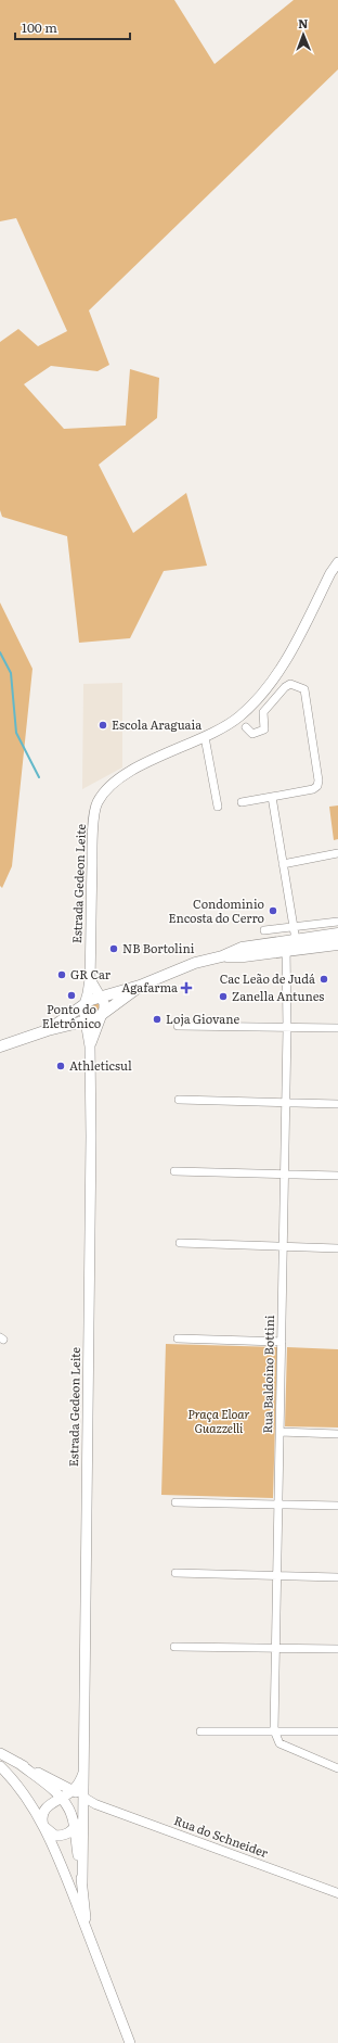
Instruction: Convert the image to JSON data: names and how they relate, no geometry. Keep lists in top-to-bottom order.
{
  "streets": {
    "main road": ["Estrada Gedeon Leite"],
    "street": ["Rua Baldoino Bottini", "Rua do Schneider"]
  },
  "crossings": [
    ["Estrada Gedeon Leite", "Rua do Schneider"]
  ],
  "parks": ["Praça Eloar Guazzelli"],
  "places": {
    "other": [
      "Escola Araguaia",
      "Condominio Encosta do Cerro",
      "NB Bortolini",
      "GR Car",
      "Cac Leão de Judá",
      "Ponto do Eletrônico",
      "Zanella Antunes",
      "Loja Giovane",
      "Athleticsul"
    ],
    "health": ["Agafarma"]
  },
  "scale_bar": "100 m",
  "north": "top"
}
